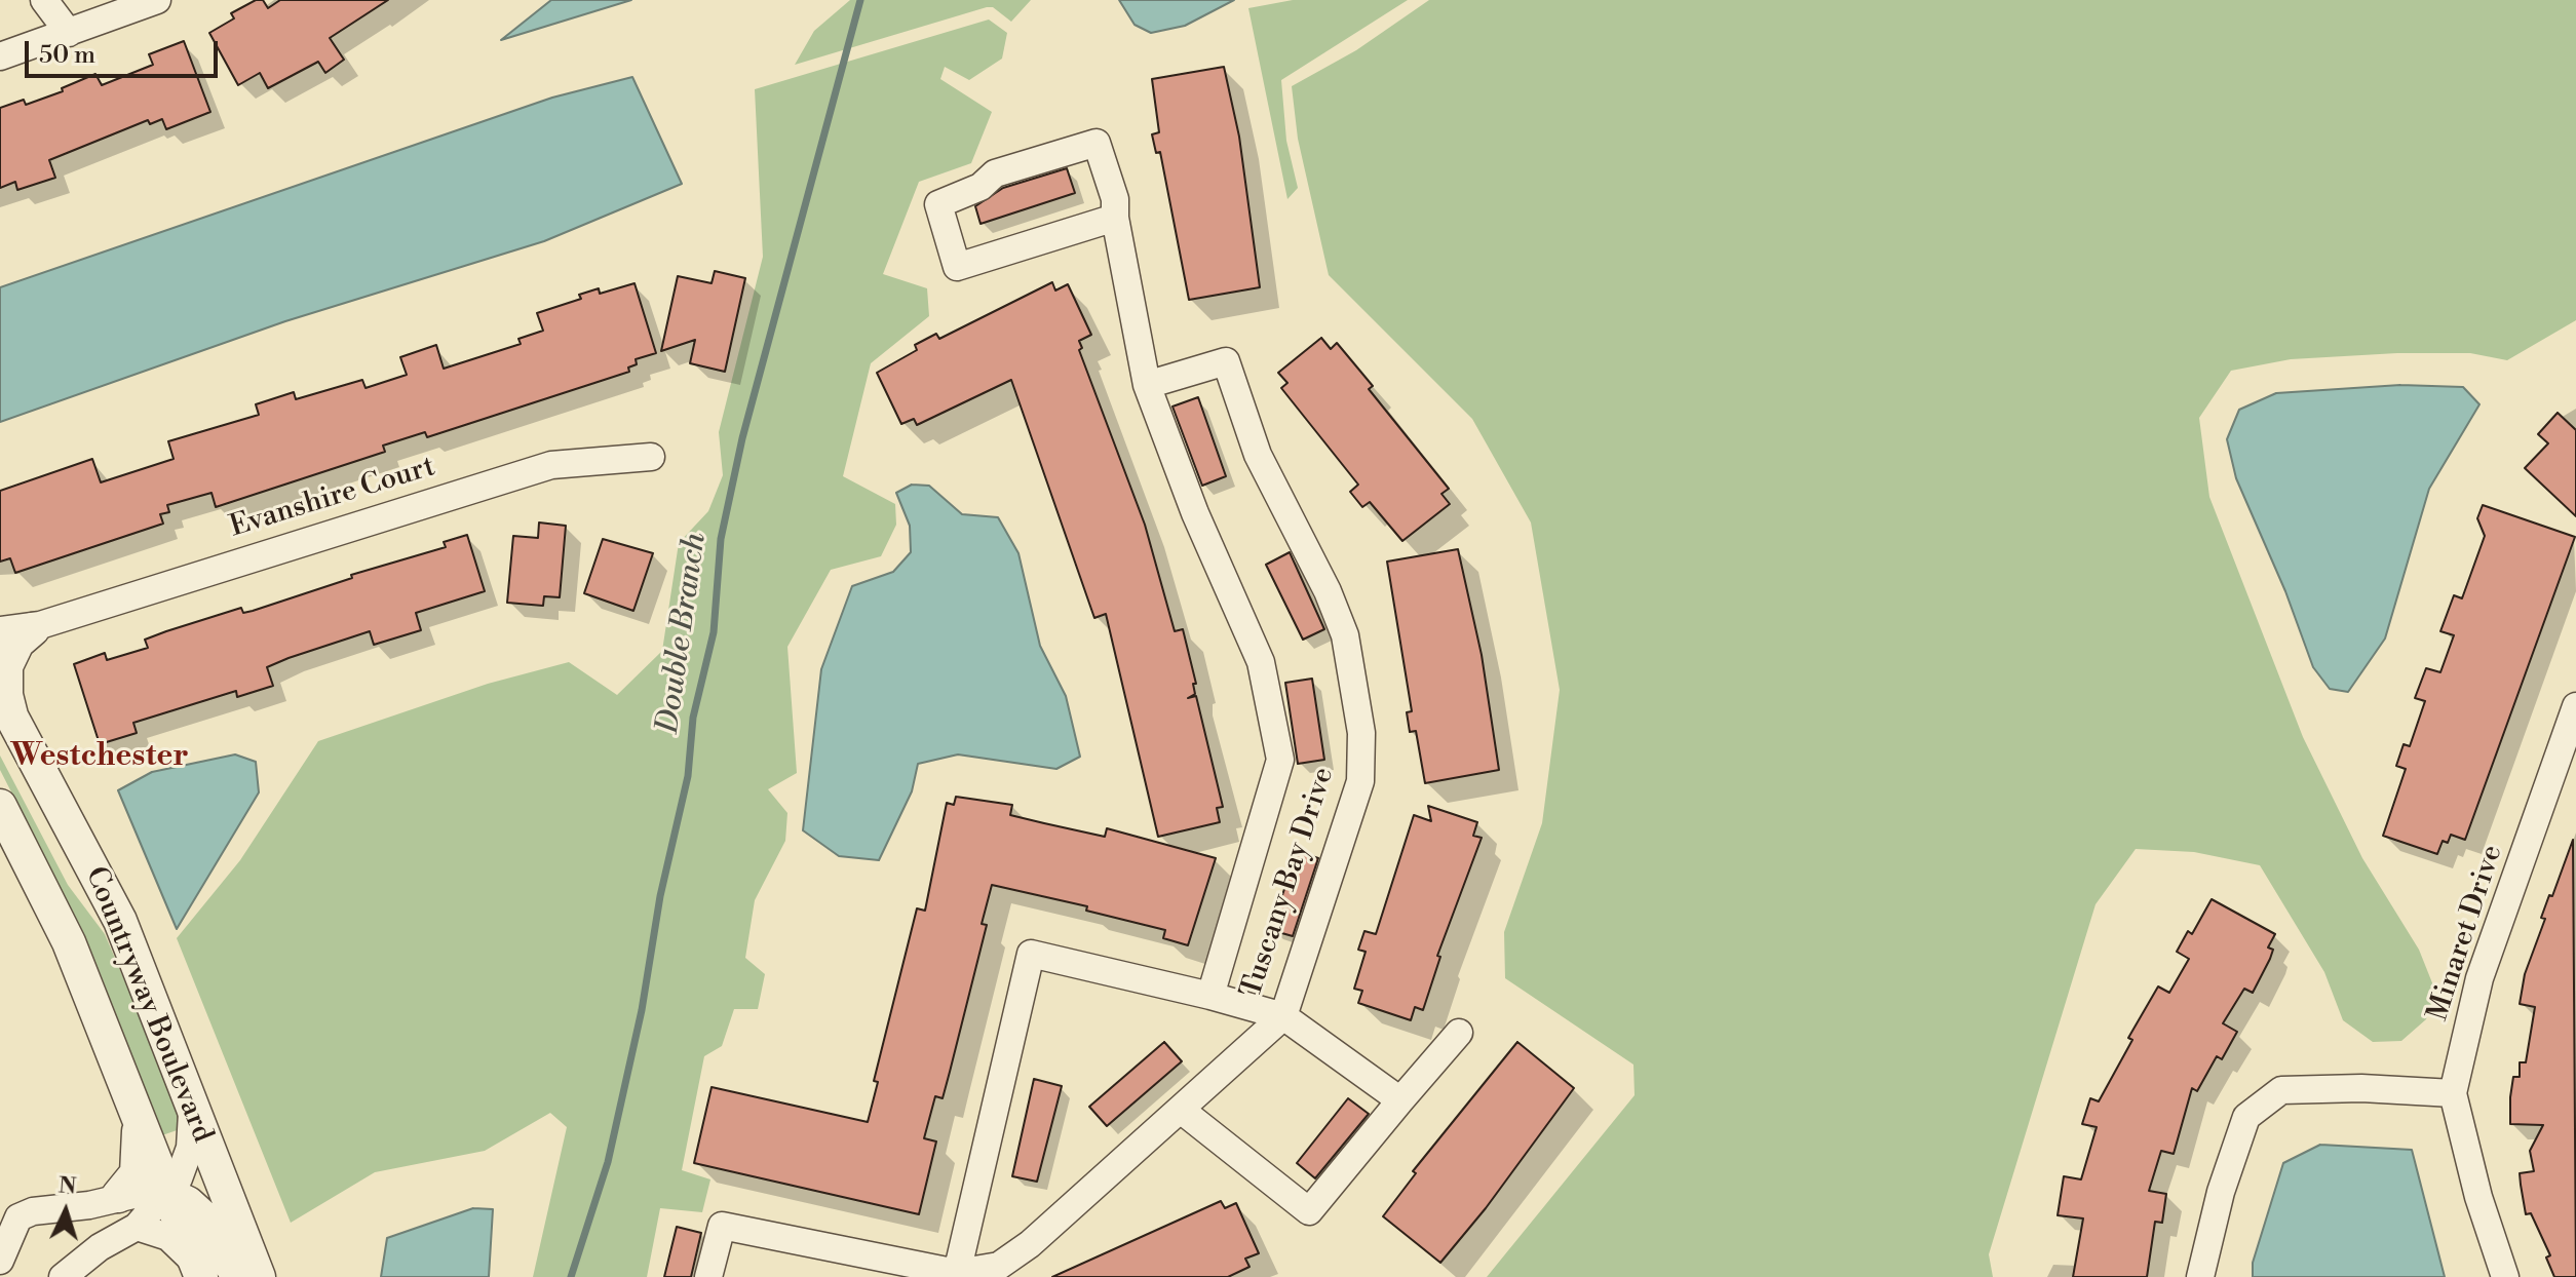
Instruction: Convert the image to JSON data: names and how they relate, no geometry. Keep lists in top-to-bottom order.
{
  "streets": {
    "street": [
      "Evanshire Court",
      "Tuscany Bay Drive",
      "Minaret Drive",
      "Countryway Boulevard"
    ]
  },
  "districts": ["Westchester"],
  "water": ["Double Branch"],
  "scale_bar": "50 m",
  "north": "top"
}
